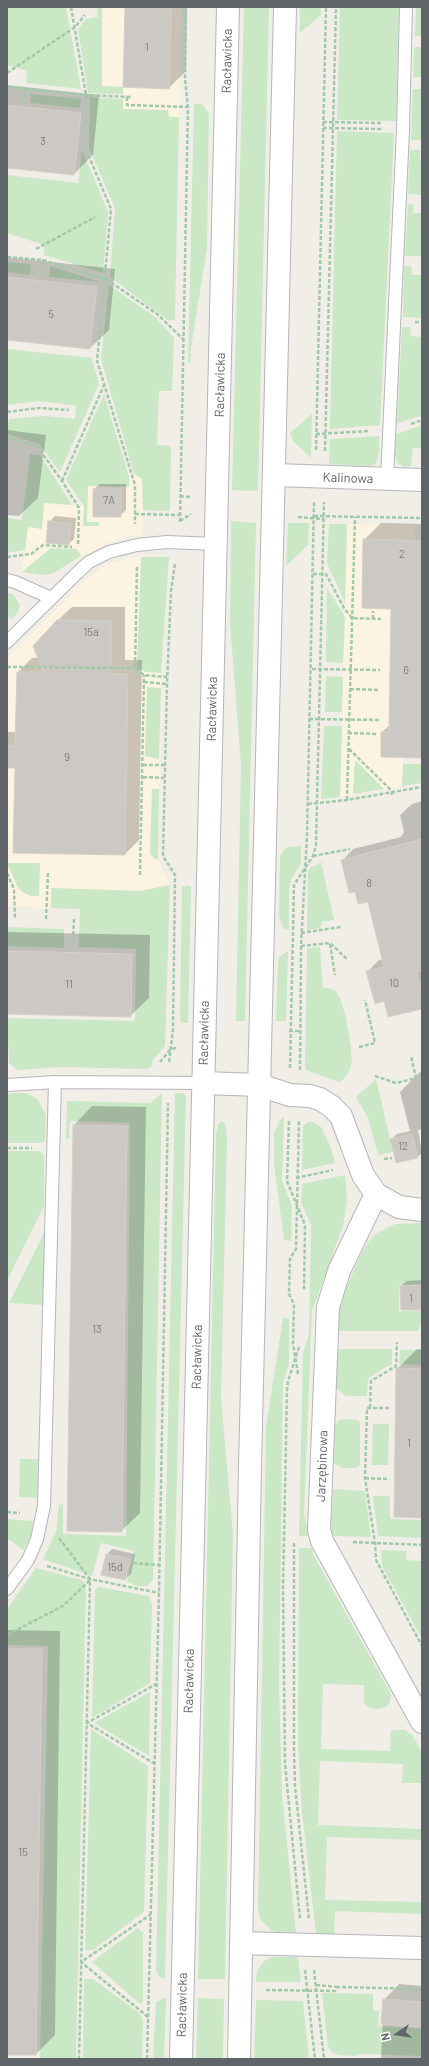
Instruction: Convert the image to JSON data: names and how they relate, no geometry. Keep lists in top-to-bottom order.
{
  "streets": {
    "street": ["Racławicka", "Kalinowa", "Jarzębinowa"]
  },
  "house_numbers": [
    "1",
    "3",
    "5",
    "7A",
    "2",
    "15a",
    "6",
    "9",
    "8",
    "10",
    "11",
    "12",
    "1",
    "13",
    "1",
    "15d",
    "15"
  ],
  "north": "left"
}
